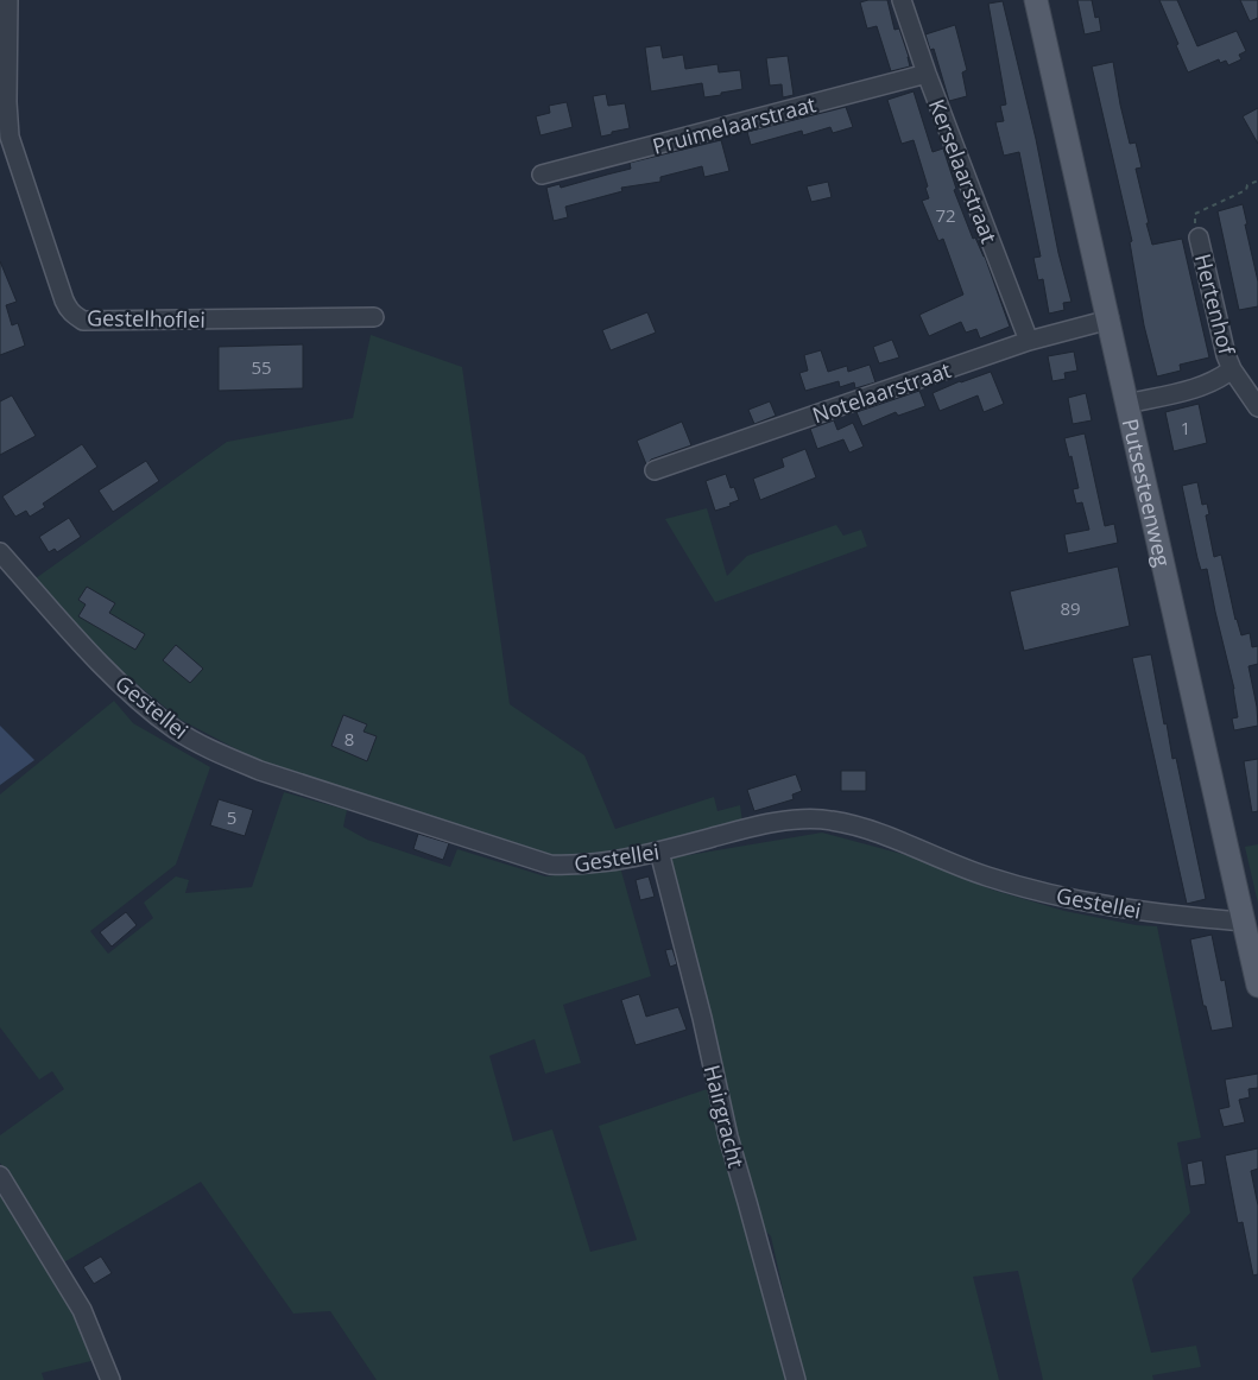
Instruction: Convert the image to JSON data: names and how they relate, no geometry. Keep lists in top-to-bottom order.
{
  "streets": {
    "main road": ["Putsesteenweg"],
    "street": [
      "Pruimelaarstraat",
      "Kerselaarstraat",
      "Hertenhof",
      "Gestelhoflei",
      "Notelaarstraat",
      "Gestellei",
      "Hairgracht"
    ]
  },
  "crossings": [
    ["Pruimelaarstraat", "Kerselaarstraat"],
    ["Kerselaarstraat", "Notelaarstraat"],
    ["Hertenhof", "Putsesteenweg"],
    ["Notelaarstraat", "Putsesteenweg"],
    ["Putsesteenweg", "Gestellei"],
    ["Gestellei", "Hairgracht"]
  ],
  "house_numbers": [
    "72",
    "55",
    "1",
    "89",
    "8",
    "5"
  ]
}
